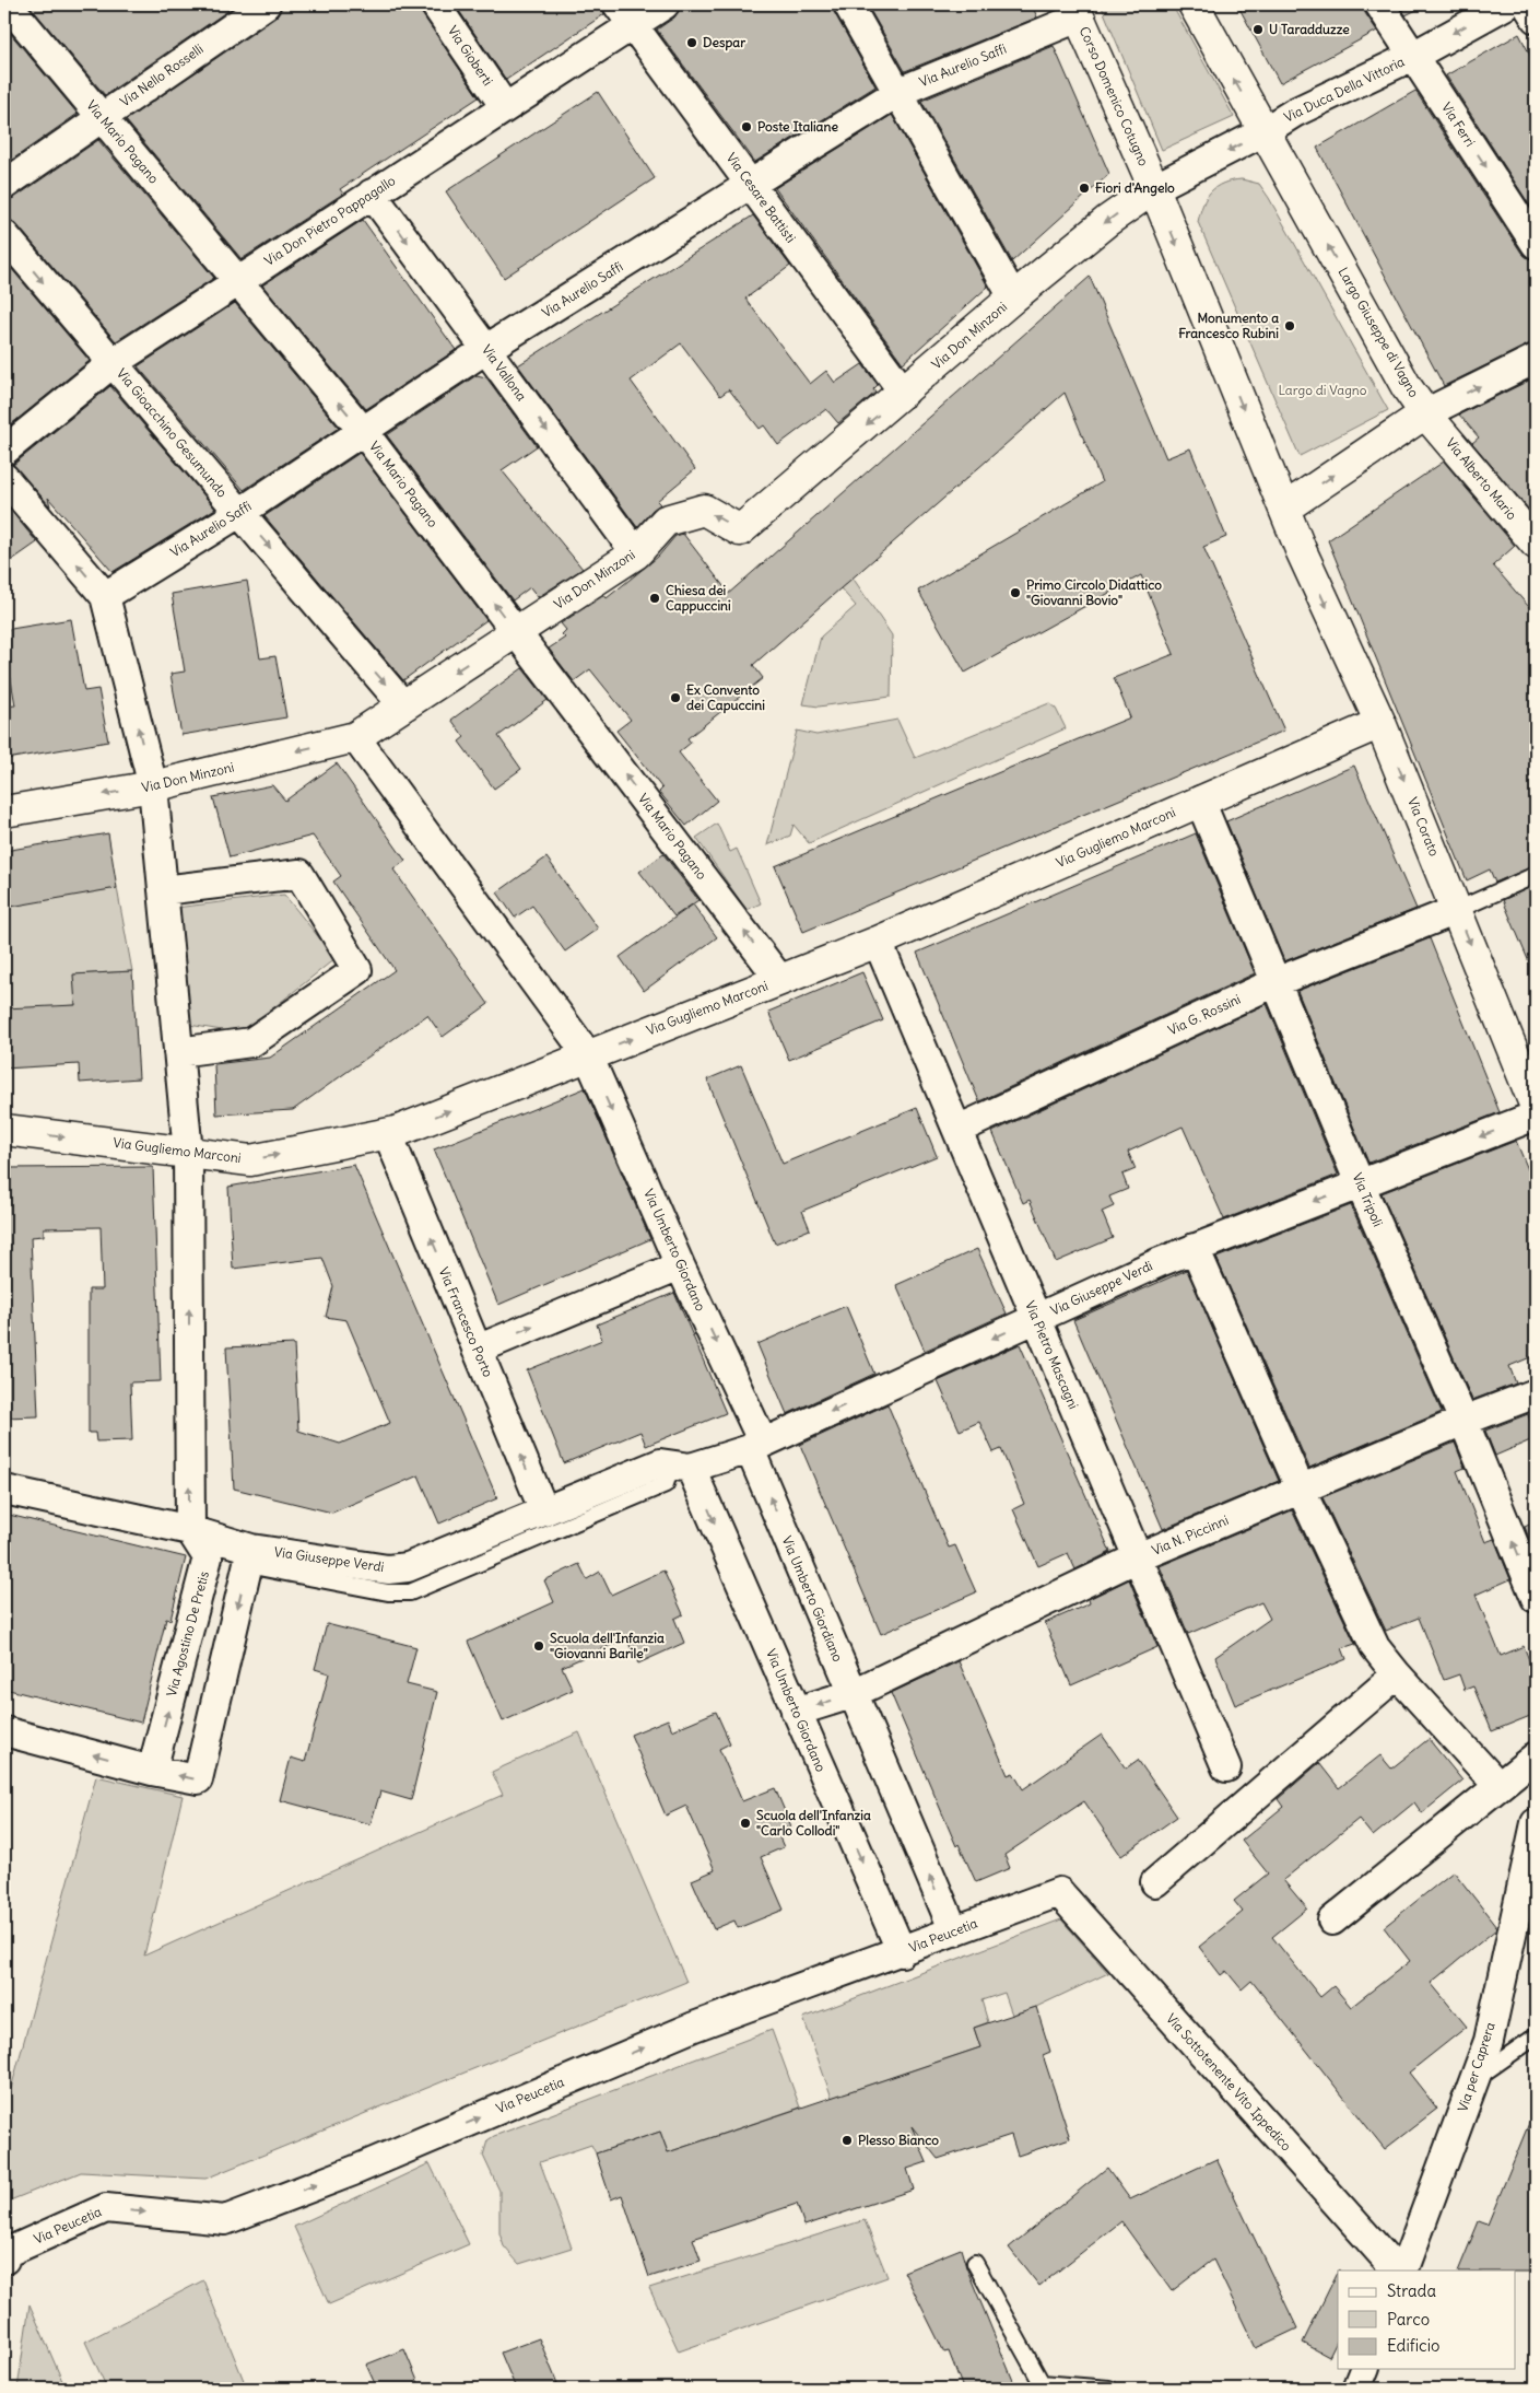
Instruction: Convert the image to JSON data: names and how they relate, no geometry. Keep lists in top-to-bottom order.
{
  "streets": {
    "main road": [
      "Corso Domenico Cotugno",
      "Largo Giuseppe di Vagno",
      "Via Don Minzoni",
      "Via Alberto Mario",
      "Via Corato",
      "Via Gugliemo Marconi"
    ],
    "street": [
      "Via Gioberti",
      "Via Aurelio Saffi",
      "Via Nello Rosselli",
      "Via Duca Della Vittoria",
      "Via Ferri",
      "Via Mario Pagano",
      "Via Cesare Battisti",
      "Via Don Pietro Pappagallo",
      "Via Vallona",
      "Via Gioacchino Gesumundo",
      "Via G. Rossini",
      "Via Tripoli",
      "Via Umberto Giordano",
      "Via Giuseppe Verdi",
      "Via Francesco Porto",
      "Via Pietro Mascagni",
      "Via N. Piccinni",
      "Via Umberto Giordiano",
      "Via Agostino De Pretis",
      "Via Peucetia",
      "Via per Caprera",
      "Via Sottotenente Vito Ippedico"
    ]
  },
  "crossings": [
    ["Via Gioberti", "Via Don Pietro Pappagallo"],
    ["Via Aurelio Saffi", "Corso Domenico Cotugno"],
    ["Via Aurelio Saffi", "Via Mario Pagano"],
    ["Via Aurelio Saffi", "Via Cesare Battisti"],
    ["Via Aurelio Saffi", "Via Vallona"],
    ["Via Aurelio Saffi", "Via Gioacchino Gesumundo"],
    ["Via Nello Rosselli", "Via Mario Pagano"],
    ["Via Duca Della Vittoria", "Corso Domenico Cotugno"],
    ["Via Duca Della Vittoria", "Via Ferri"],
    ["Via Duca Della Vittoria", "Largo Giuseppe di Vagno"],
    ["Via Duca Della Vittoria", "Via Don Minzoni"],
    ["Corso Domenico Cotugno", "Via Don Minzoni"],
    ["Via Mario Pagano", "Via Don Pietro Pappagallo"],
    ["Via Mario Pagano", "Via Don Minzoni"],
    ["Via Mario Pagano", "Via Gugliemo Marconi"],
    ["Via Cesare Battisti", "Via Don Pietro Pappagallo"],
    ["Via Cesare Battisti", "Via Don Minzoni"],
    ["Via Don Pietro Pappagallo", "Via Vallona"],
    ["Via Don Pietro Pappagallo", "Via Gioacchino Gesumundo"],
    ["Largo Giuseppe di Vagno", "Via Alberto Mario"],
    ["Largo Giuseppe di Vagno", "Via Corato"],
    ["Via Don Minzoni", "Via Vallona"],
    ["Via Don Minzoni", "Via Gioacchino Gesumundo"],
    ["Via Don Minzoni", "Via Umberto Giordano"],
    ["Via Corato", "Via Gugliemo Marconi"],
    ["Via Corato", "Via G. Rossini"],
    ["Via Corato", "Via Giuseppe Verdi"],
    ["Via Gugliemo Marconi", "Via Tripoli"],
    ["Via Gugliemo Marconi", "Via Umberto Giordano"],
    ["Via Gugliemo Marconi", "Via Francesco Porto"],
    ["Via Gugliemo Marconi", "Via Pietro Mascagni"],
    ["Via G. Rossini", "Via Tripoli"],
    ["Via G. Rossini", "Via Pietro Mascagni"],
    ["Via Tripoli", "Via Giuseppe Verdi"],
    ["Via Tripoli", "Via N. Piccinni"],
    ["Via Umberto Giordano", "Via Giuseppe Verdi"],
    ["Via Umberto Giordano", "Via Umberto Giordiano"],
    ["Via Umberto Giordano", "Via Peucetia"],
    ["Via Giuseppe Verdi", "Via Francesco Porto"],
    ["Via Giuseppe Verdi", "Via Pietro Mascagni"],
    ["Via Giuseppe Verdi", "Via Umberto Giordiano"],
    ["Via Giuseppe Verdi", "Via Agostino De Pretis"],
    ["Via Pietro Mascagni", "Via N. Piccinni"],
    ["Via N. Piccinni", "Via Umberto Giordiano"],
    ["Via Peucetia", "Via Sottotenente Vito Ippedico"]
  ],
  "one_way": [
    "Via Duca Della Vittoria",
    "Via Ferri",
    "Via Mario Pagano",
    "Via Don Minzoni",
    "Via Vallona",
    "Via Gioacchino Gesumundo",
    "Via Corato",
    "Via Gugliemo Marconi",
    "Via Umberto Giordano",
    "Via Francesco Porto",
    "Via Umberto Giordiano",
    "Via Agostino De Pretis",
    "Via Peucetia"
  ],
  "parks": ["Largo di Vagno"],
  "places": [
    "U Taradduzze",
    "Despar",
    "Poste Italiane",
    "Fiori d'Angelo",
    "Monumento a Francesco Rubini",
    "Primo Circolo Didattico \"Giovanni Bovio\"",
    "Chiesa dei Cappuccini",
    "Ex Convento dei Capuccini",
    "Scuola dell'Infanzia \"Giovanni Barile\"",
    "Scuola dell'Infanzia \"Carlo Collodi\"",
    "Plesso Bianco"
  ],
  "legend": ["Strada", "Parco", "Edificio"]
}
